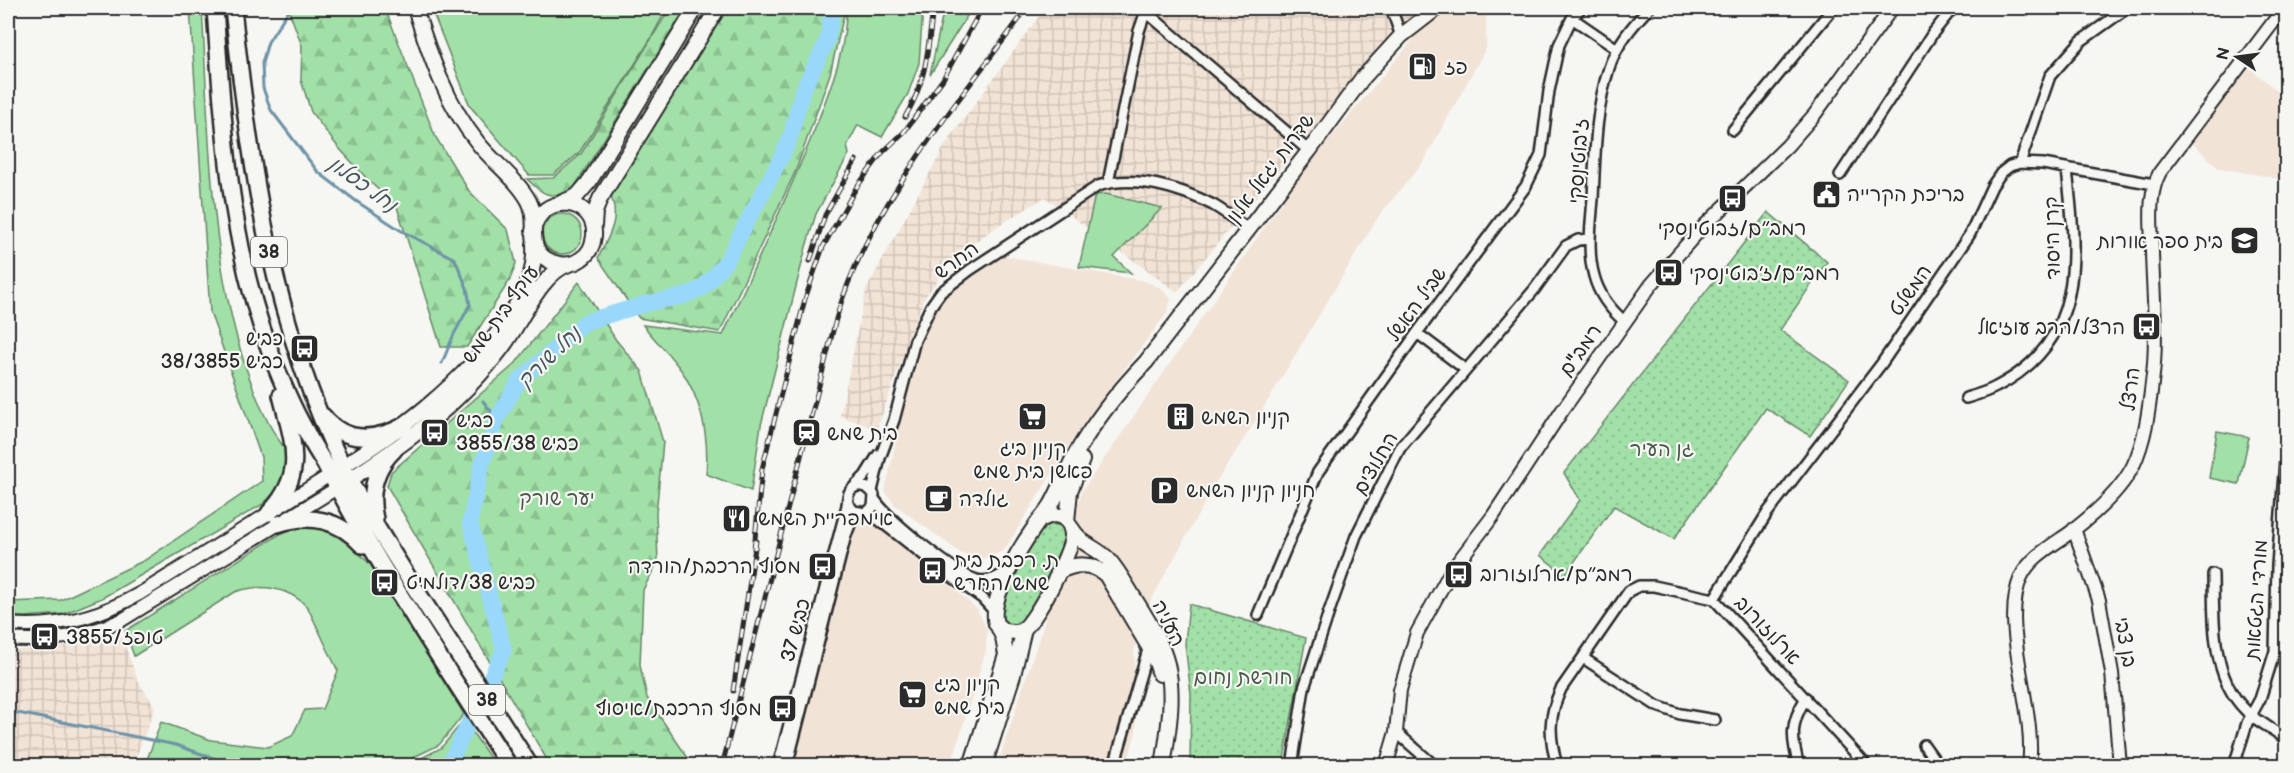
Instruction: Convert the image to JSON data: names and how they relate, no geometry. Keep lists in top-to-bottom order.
{
  "streets": {
    "highway": ["38"],
    "main road": ["שדרות יגאל אלון", "עוקף בית שמש", "העליה"],
    "street": [
      "ז'בוטינסקי",
      "קרן היסוד",
      "החרש",
      "המשלט",
      "שביל האשל",
      "רמב\"ם",
      "הרצל",
      "החלוצים",
      "מורדי הגטאות",
      "כביש 37",
      "ארלוזורוב",
      "בן צבי"
    ]
  },
  "crossings": [
    ["ז'בוטינסקי", "רמב\"ם"],
    ["ז'בוטינסקי", "החלוצים"],
    ["שדרות יגאל אלון", "העליה"],
    ["38", "עוקף בית שמש"],
    ["החרש", "כביש 37"],
    ["המשלט", "ארלוזורוב"],
    ["הרצל", "בן צבי"]
  ],
  "water": ["נחל כסלון", "נחל שורק"],
  "parks": ["גן העיר", "יער שורק", "חורשת נחום"],
  "places": {
    "fuel station": ["פז"],
    "public building": ["בריכת הקרייה"],
    "bus stop": [
      "רמב״ם/זבוטינסקי",
      "רמב״ם/ז׳בוטינסקי",
      "הרצל/הרב עוזיאל",
      "כביש 38/כביש 3855",
      "כביש 3855/כביש 38",
      "מסוף הרכבת/הורדה",
      "ת. רכבת בית שמש/החרש",
      "רמב״ם/ארלוזורוב",
      "כביש 38/דולמיט",
      "3855/טופז",
      "מסוף הרכבת/איסוף"
    ],
    "school or university": ["בית ספר אורות"],
    "supermarket": ["קניון ביג פאשן בית שמש", "קניון ביג בית שמש"],
    "building": ["קניון השמש"],
    "station": ["בית שמש"],
    "parking": ["חניון קניון השמש"],
    "cafe": ["גולדה"],
    "restaurant": ["אימפריית השמש"]
  },
  "north": "left"
}
